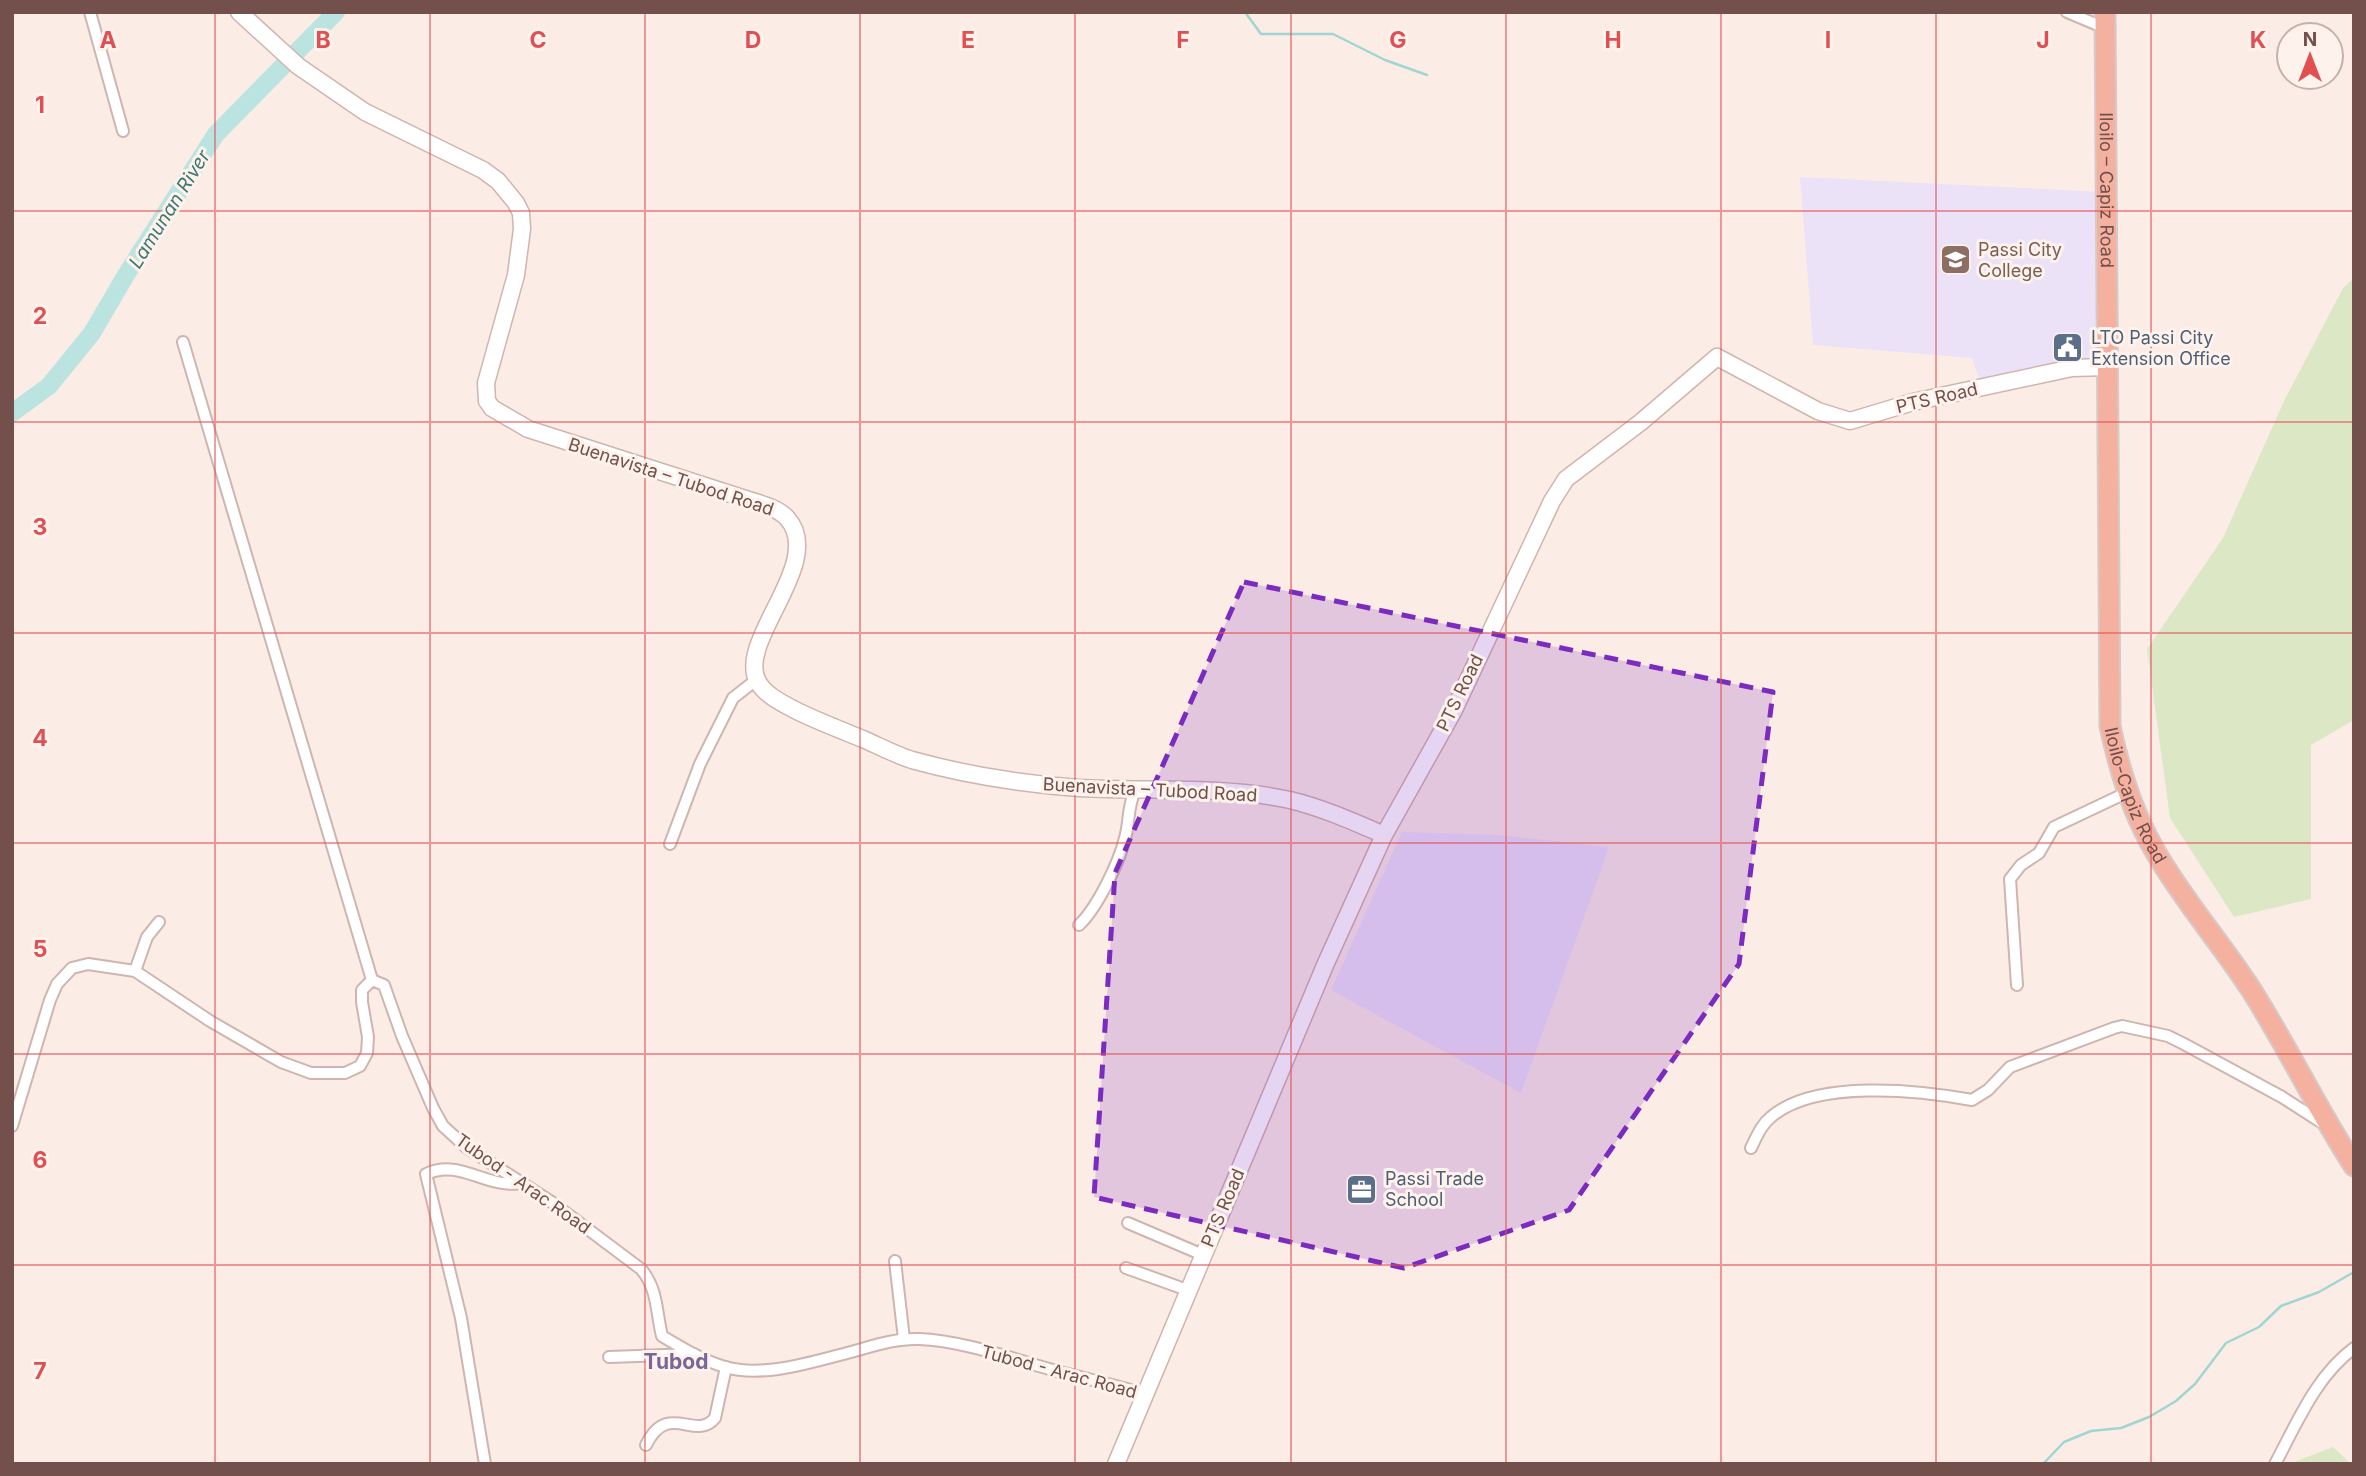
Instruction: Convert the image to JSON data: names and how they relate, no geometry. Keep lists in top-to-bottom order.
{
  "streets": {
    "highway": ["Iloilo – Capiz Road", "Iloilo-Capiz Road"],
    "main road": ["PTS Road", "Buenavista – Tubod Road"],
    "street": ["Tubod - Arac Road"]
  },
  "crossings": [
    ["Iloilo – Capiz Road", "PTS Road"],
    ["Iloilo – Capiz Road", "Iloilo-Capiz Road"],
    ["PTS Road", "Buenavista – Tubod Road"],
    ["PTS Road", "Iloilo-Capiz Road"],
    ["PTS Road", "Tubod - Arac Road"]
  ],
  "districts": ["Tubod"],
  "water": ["Lamunan River"],
  "places": {
    "school or university": ["Passi City College"],
    "public building": ["LTO Passi City Extension Office"],
    "office": ["Passi Trade School"]
  },
  "north": "top",
  "grid": {
    "columns": [
      "A",
      "B",
      "C",
      "D",
      "E",
      "F",
      "G",
      "H",
      "I",
      "J",
      "K"
    ],
    "rows": [
      "1",
      "2",
      "3",
      "4",
      "5",
      "6",
      "7"
    ]
  }
}
